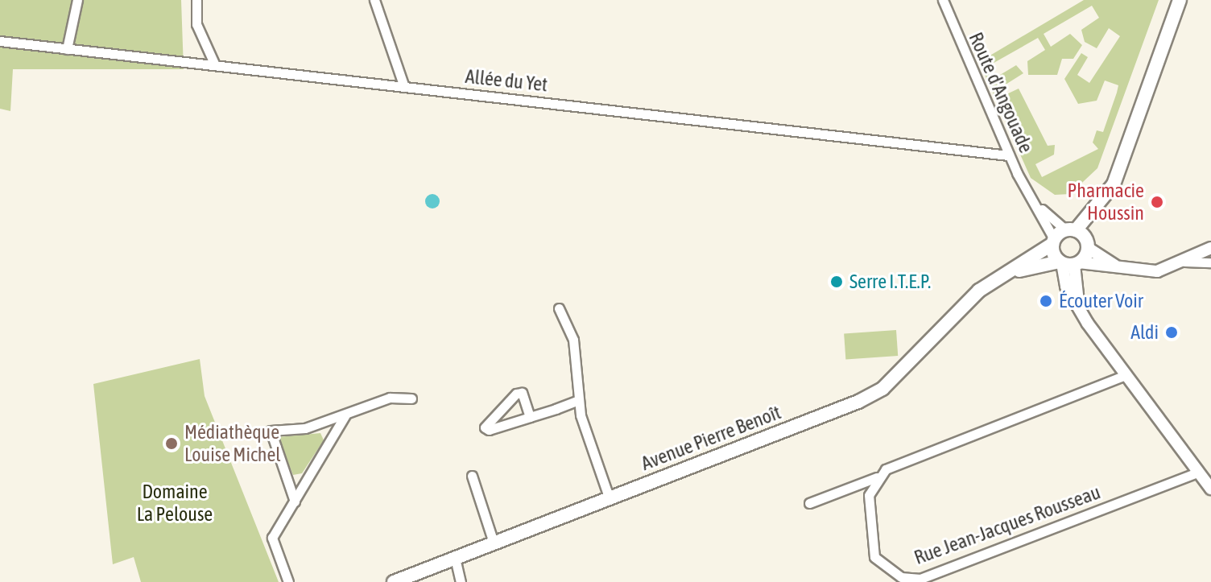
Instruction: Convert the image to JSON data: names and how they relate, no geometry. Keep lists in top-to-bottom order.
{
  "streets": {
    "main road": ["Avenue Pierre Benoît"],
    "street": ["Allée du Yet", "Route d'Angouade", "Rue Jean-Jacques Rousseau"]
  },
  "crossings": [
    ["Allée du Yet", "Route d'Angouade"],
    ["Route d'Angouade", "Avenue Pierre Benoît"]
  ],
  "parks": ["Domaine La Pelouse"],
  "places": [
    "Pharmacie Houssin",
    "Serre I.T.E.P.",
    "Écouter Voir",
    "Aldi",
    "Médiathèque Louise Michel"
  ]
}
